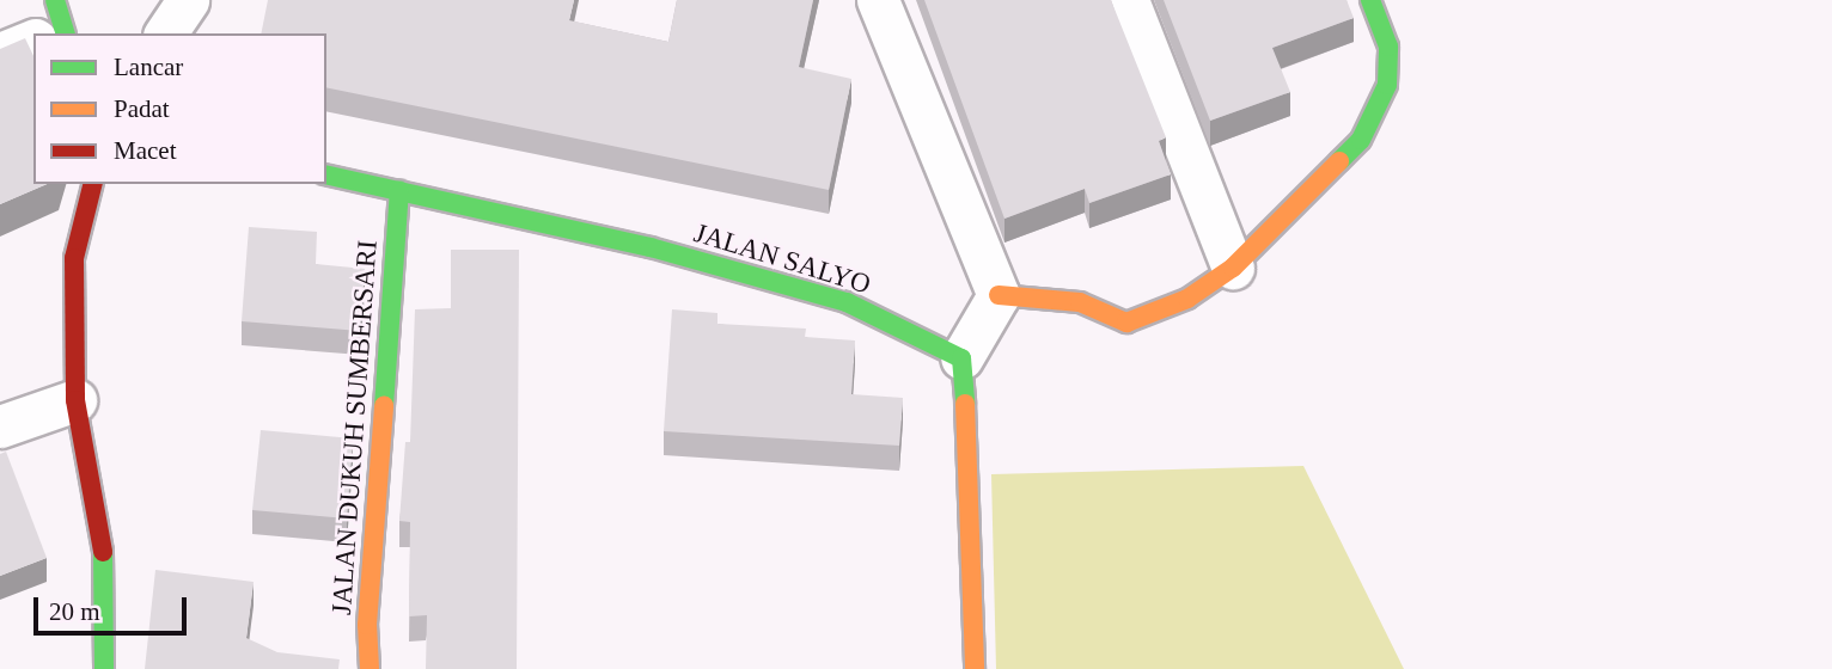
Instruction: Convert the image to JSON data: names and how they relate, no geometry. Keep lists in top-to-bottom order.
{
  "streets": {
    "street": ["JALAN SALYO", "JALAN DUKUH SUMBERSARI"]
  },
  "crossings": [
    ["JALAN SALYO", "JALAN DUKUH SUMBERSARI"]
  ],
  "legend": ["Lancar", "Padat", "Macet"],
  "scale_bar": "20 m"
}
